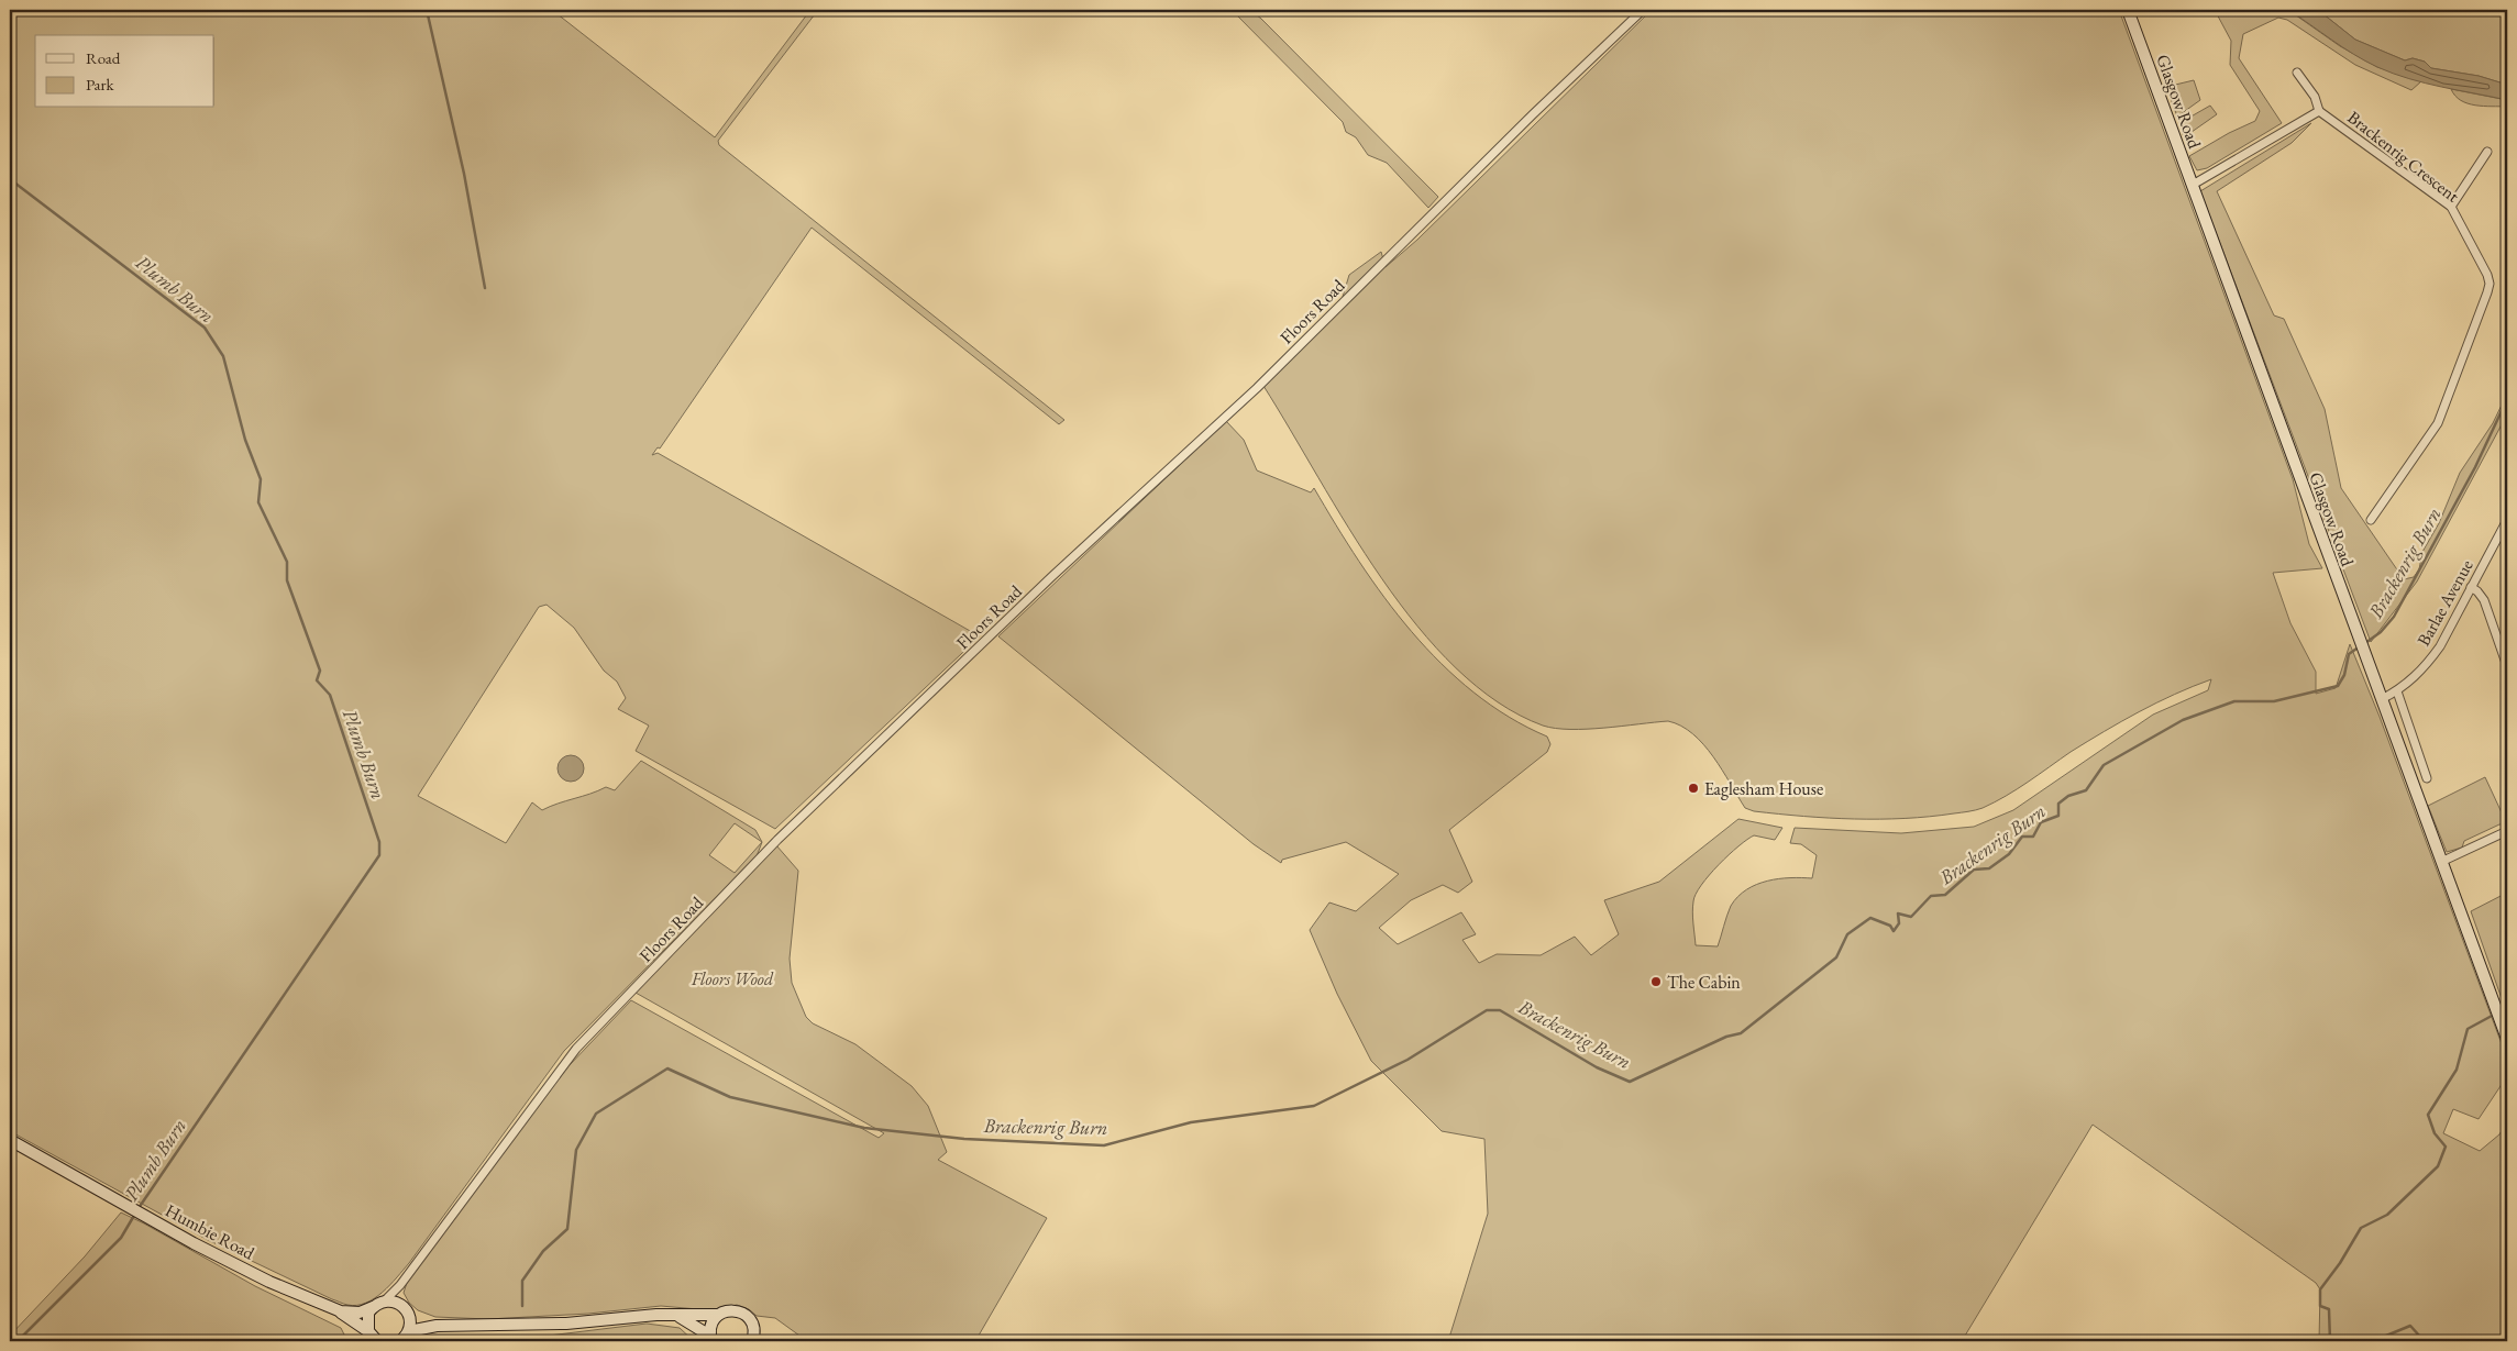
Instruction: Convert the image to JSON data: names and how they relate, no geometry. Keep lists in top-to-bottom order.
{
  "streets": {
    "main road": ["Glasgow Road", "Humbie Road"],
    "street": ["Brackenrig Crescent", "Floors Road", "Barlae Avenue"]
  },
  "crossings": [
    ["Glasgow Road", "Barlae Avenue"],
    ["Floors Road", "Humbie Road"]
  ],
  "water": ["Plumb Burn", "Brackenrig Burn"],
  "parks": ["Floors Wood"],
  "places": ["Eaglesham House", "The Cabin"],
  "legend": ["Road", "Park"]
}
